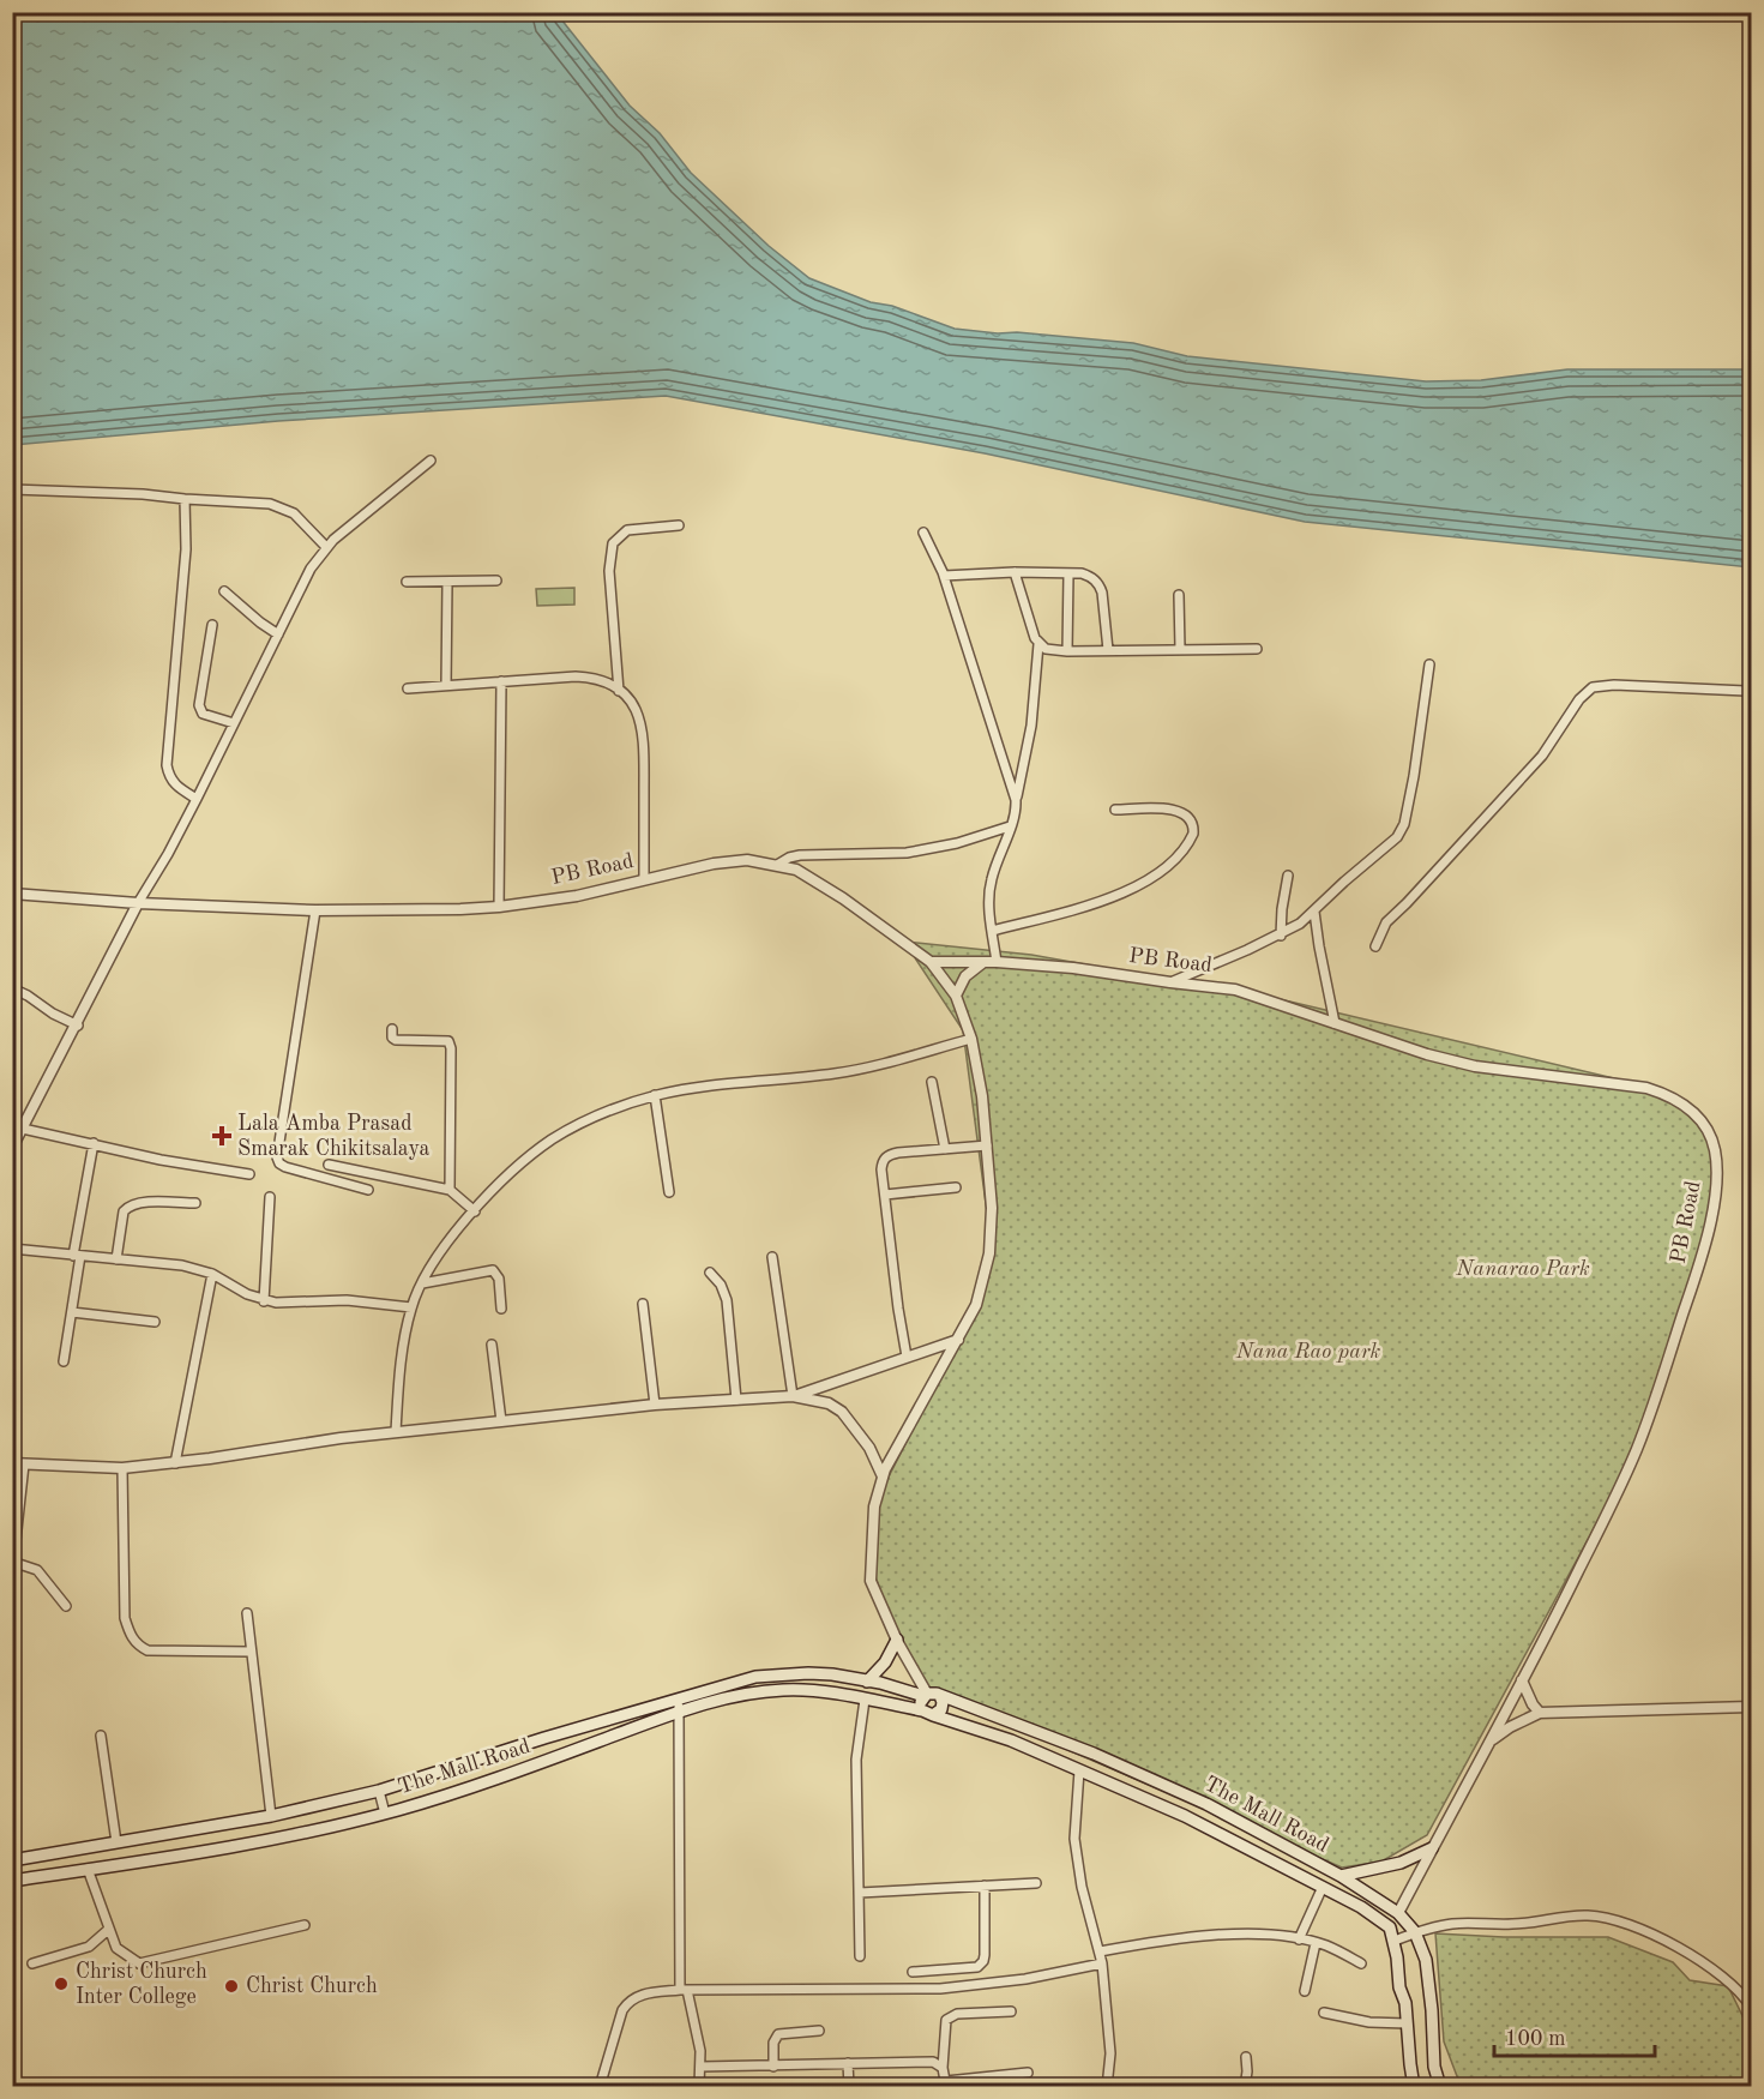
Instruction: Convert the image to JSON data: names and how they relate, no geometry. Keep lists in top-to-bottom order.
{
  "streets": {
    "main road": ["The Mall Road"],
    "street": ["PB Road"]
  },
  "crossings": [
    ["PB Road", "The Mall Road"]
  ],
  "parks": ["Nanarao Park", "Nana Rao park"],
  "places": {
    "health": ["Lala Amba Prasad Smarak Chikitsalaya"],
    "other": ["Christ Church Inter College", "Christ Church"]
  },
  "scale_bar": "100 m"
}
